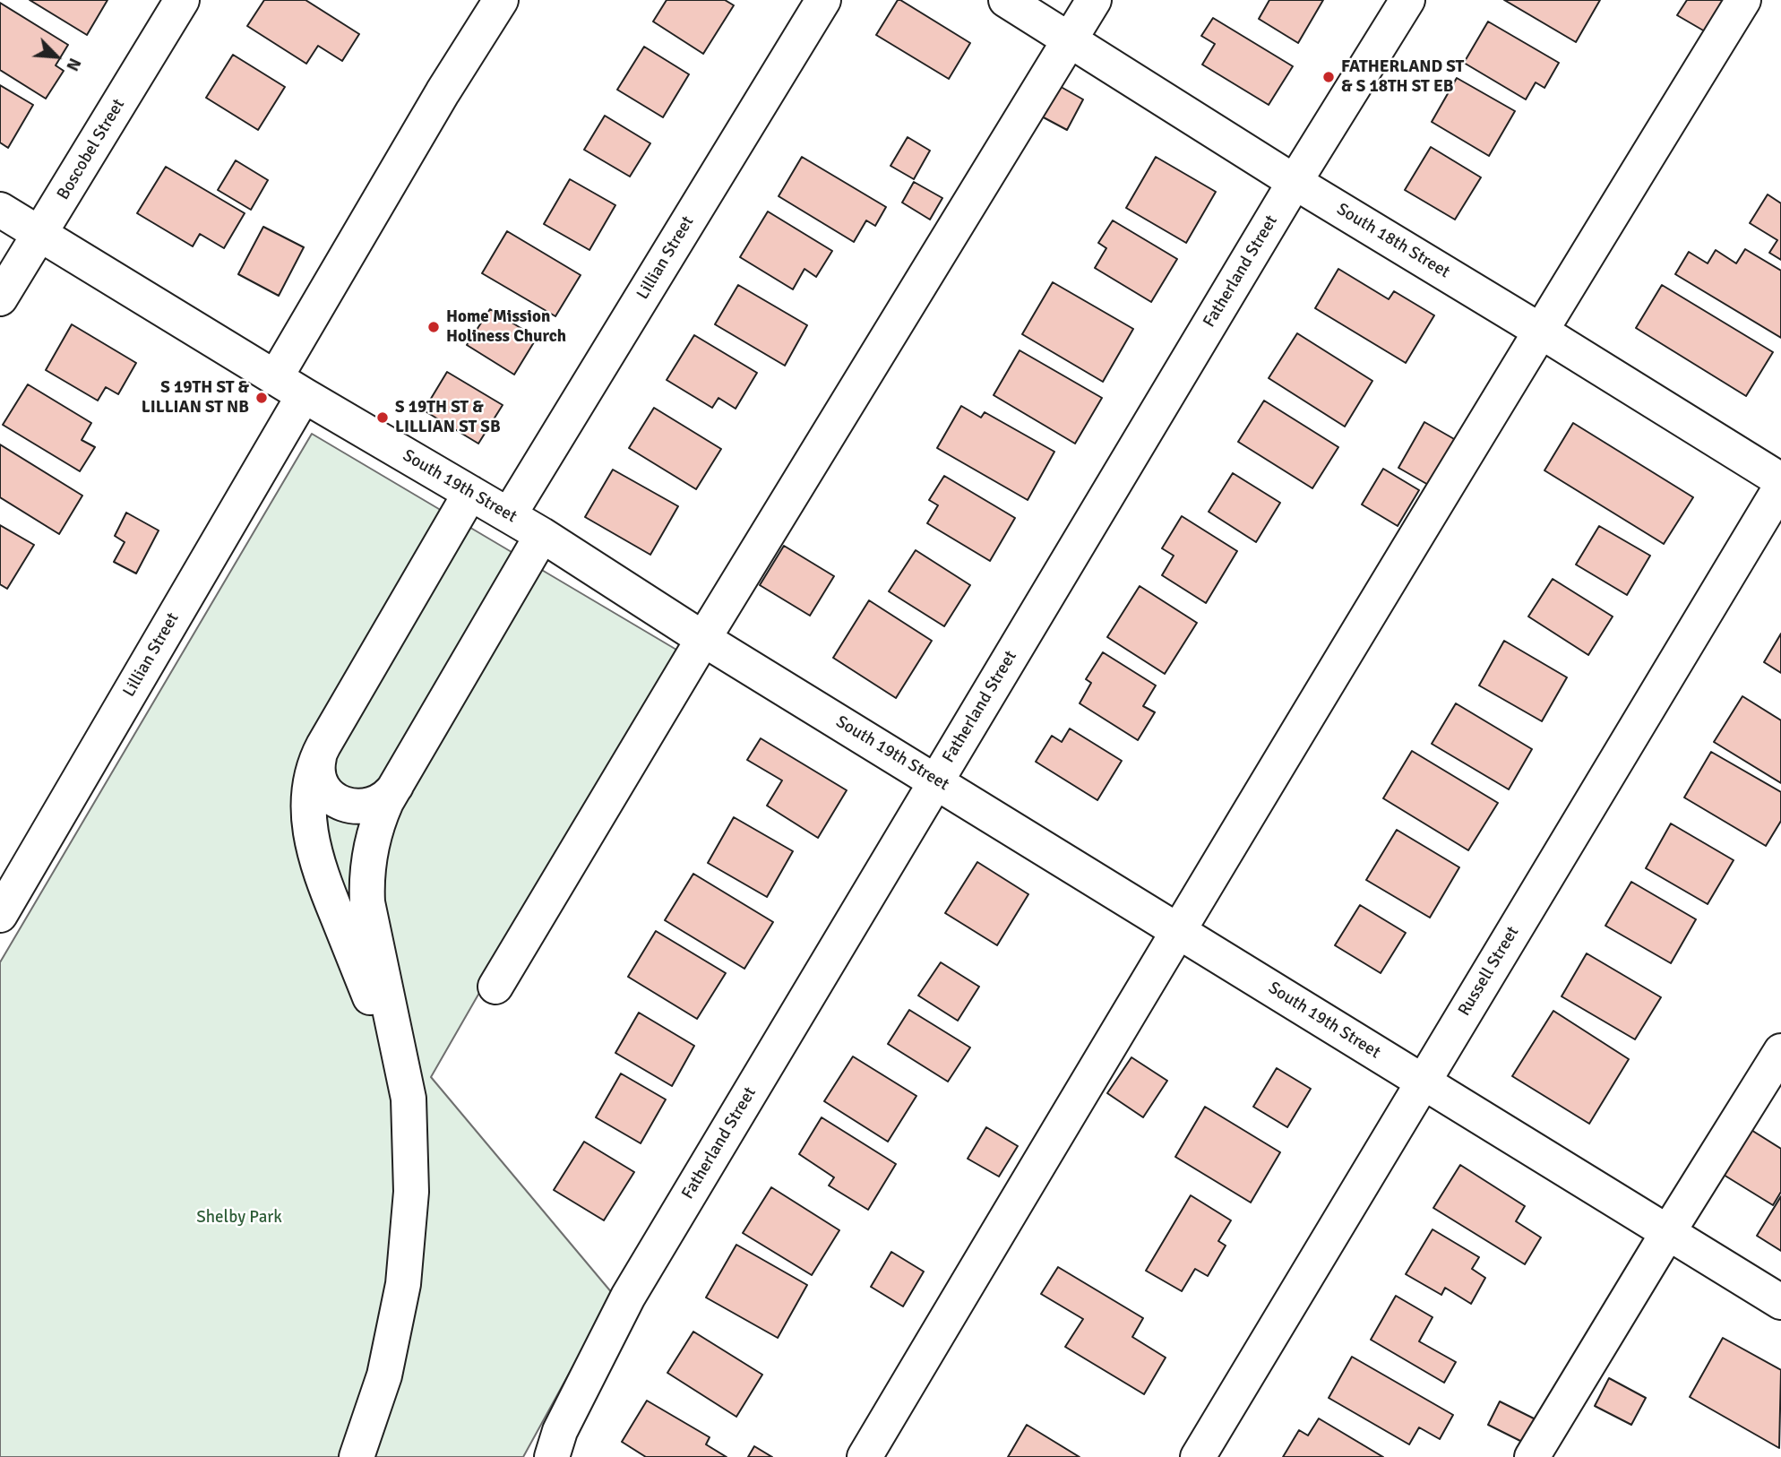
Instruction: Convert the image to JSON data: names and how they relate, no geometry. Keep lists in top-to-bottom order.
{
  "streets": {
    "street": [
      "Boscobel Street",
      "South 18th Street",
      "Lillian Street",
      "Fatherland Street",
      "South 19th Street",
      "Russell Street"
    ]
  },
  "crossings": [
    ["Boscobel Street", "South 19th Street"],
    ["South 18th Street", "Fatherland Street"],
    ["Lillian Street", "South 19th Street"],
    ["Fatherland Street", "South 19th Street"],
    ["South 19th Street", "Russell Street"]
  ],
  "parks": ["Shelby Park"],
  "places": [
    "FATHERLAND ST & S 18TH ST EB",
    "Home Mission Holiness Church",
    "S 19TH ST & LILLIAN ST NB",
    "S 19TH ST & LILLIAN ST SB"
  ],
  "north": "bottom right"
}
